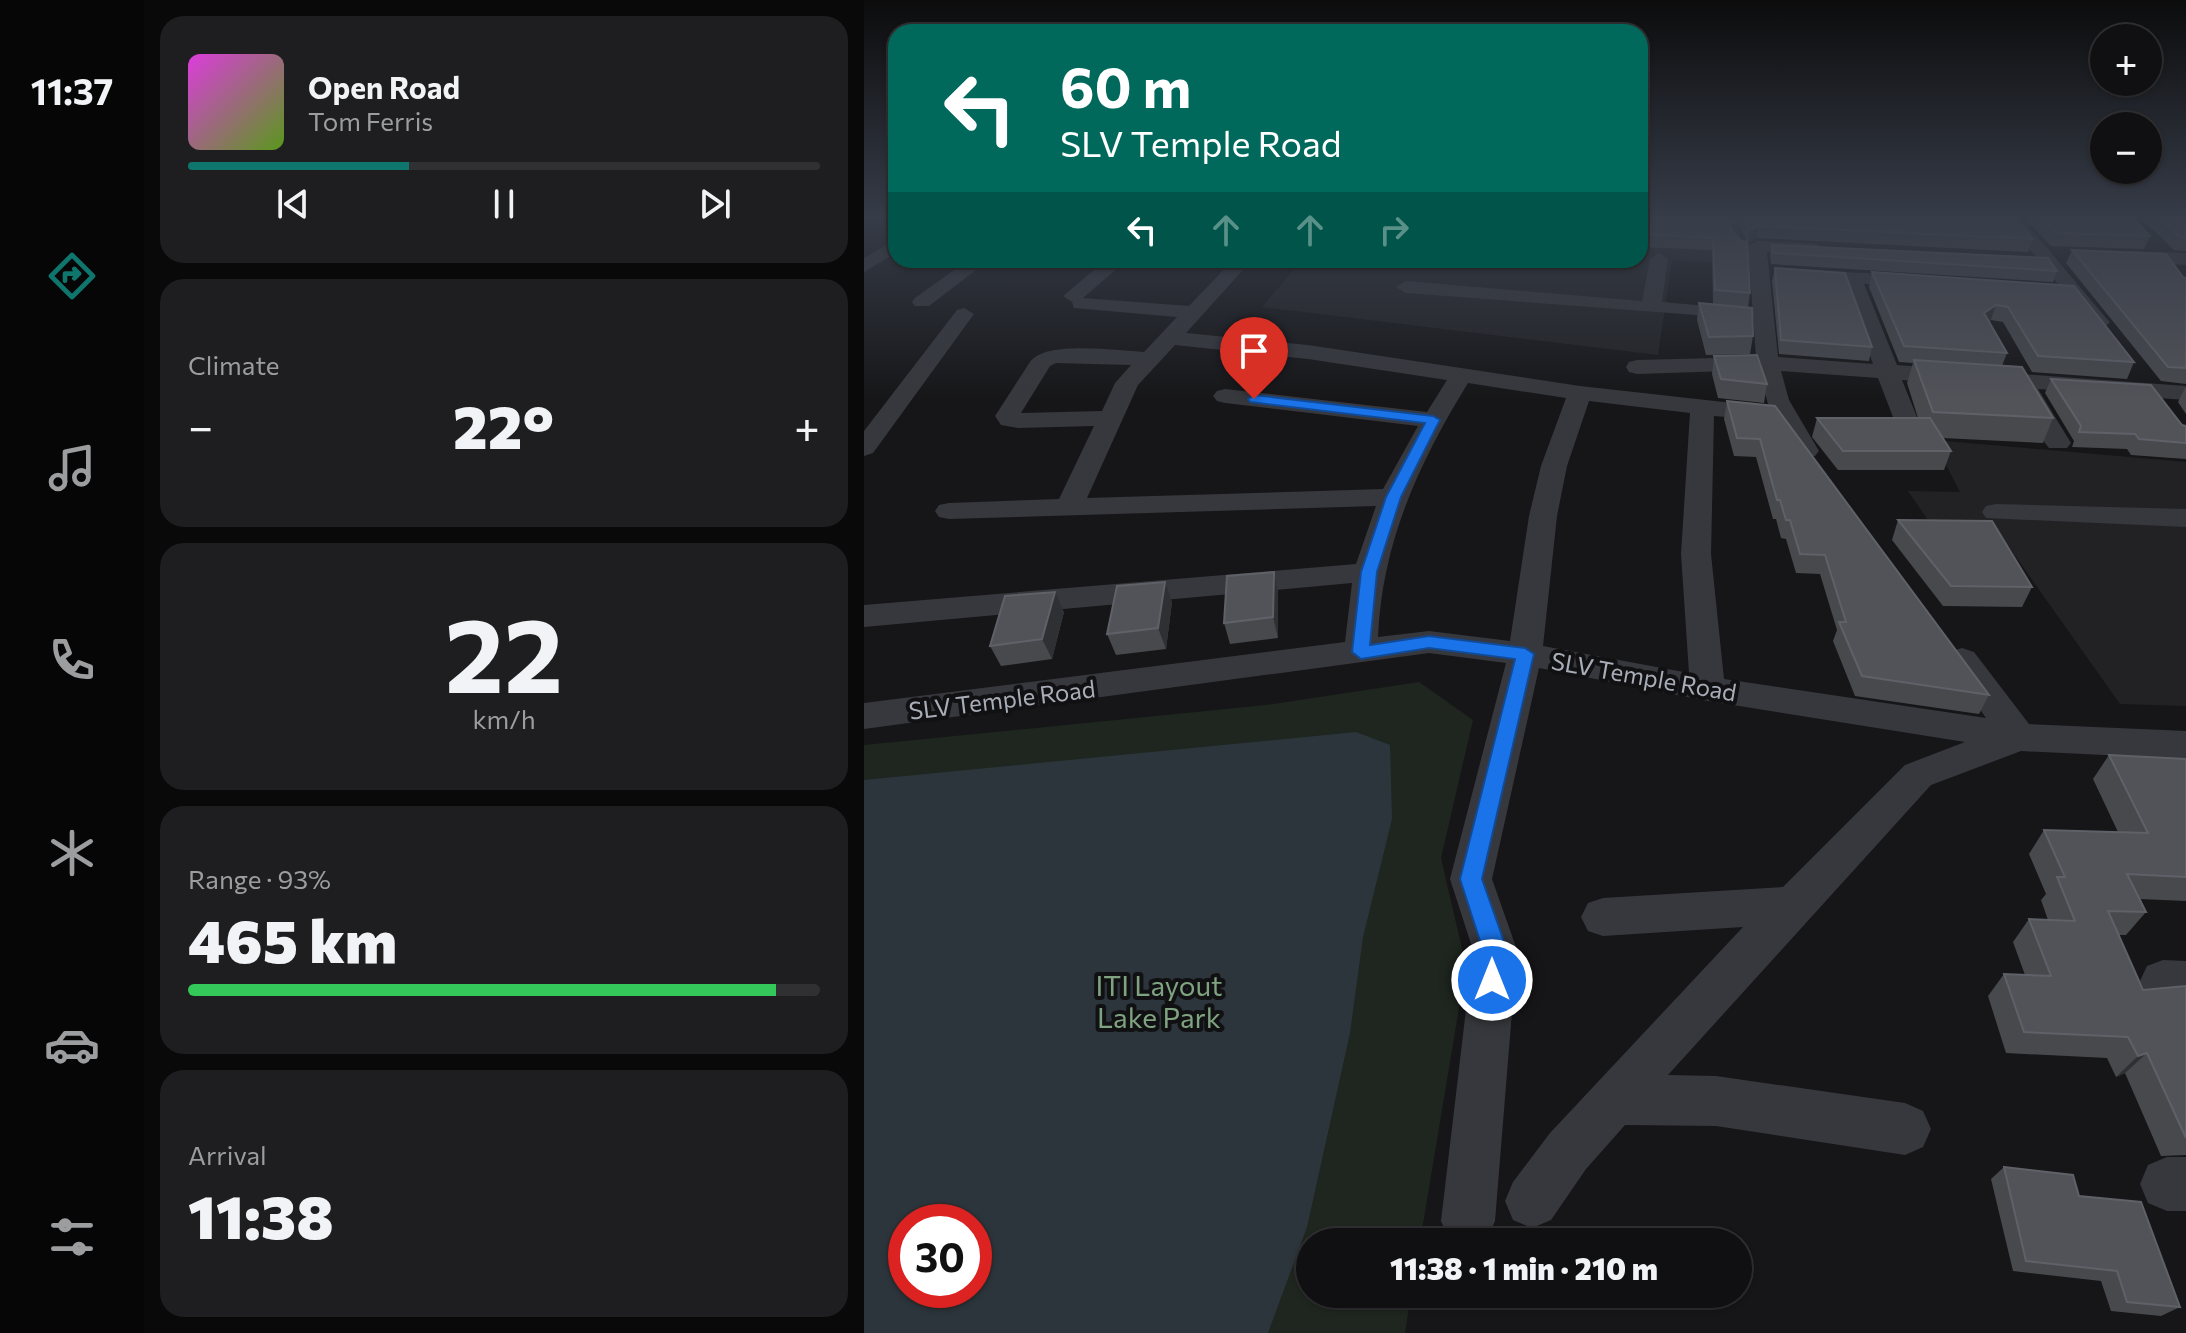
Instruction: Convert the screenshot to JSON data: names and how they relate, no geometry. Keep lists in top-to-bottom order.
{
  "streets": {
    "street": ["SLV Temple Road"]
  },
  "parks": ["ITI Layout Lake Park"],
  "page": {
    "tabs": "11:37",
    "map_buttons": ["+", "−"],
    "turn": ["60 m", "SLV Temple Road"],
    "song": ["Open Road", "Tom Ferris"],
    "tile": [
      "Climate",
      ["22", "km/h"],
      ["Range · 93%", "465 km"],
      ["Arrival", "11:38"]
    ],
    "heat": ["−", "22°", "+"],
    "limit": "30",
    "trip": "11:38 · 1 min · 210 m"
  }
}
